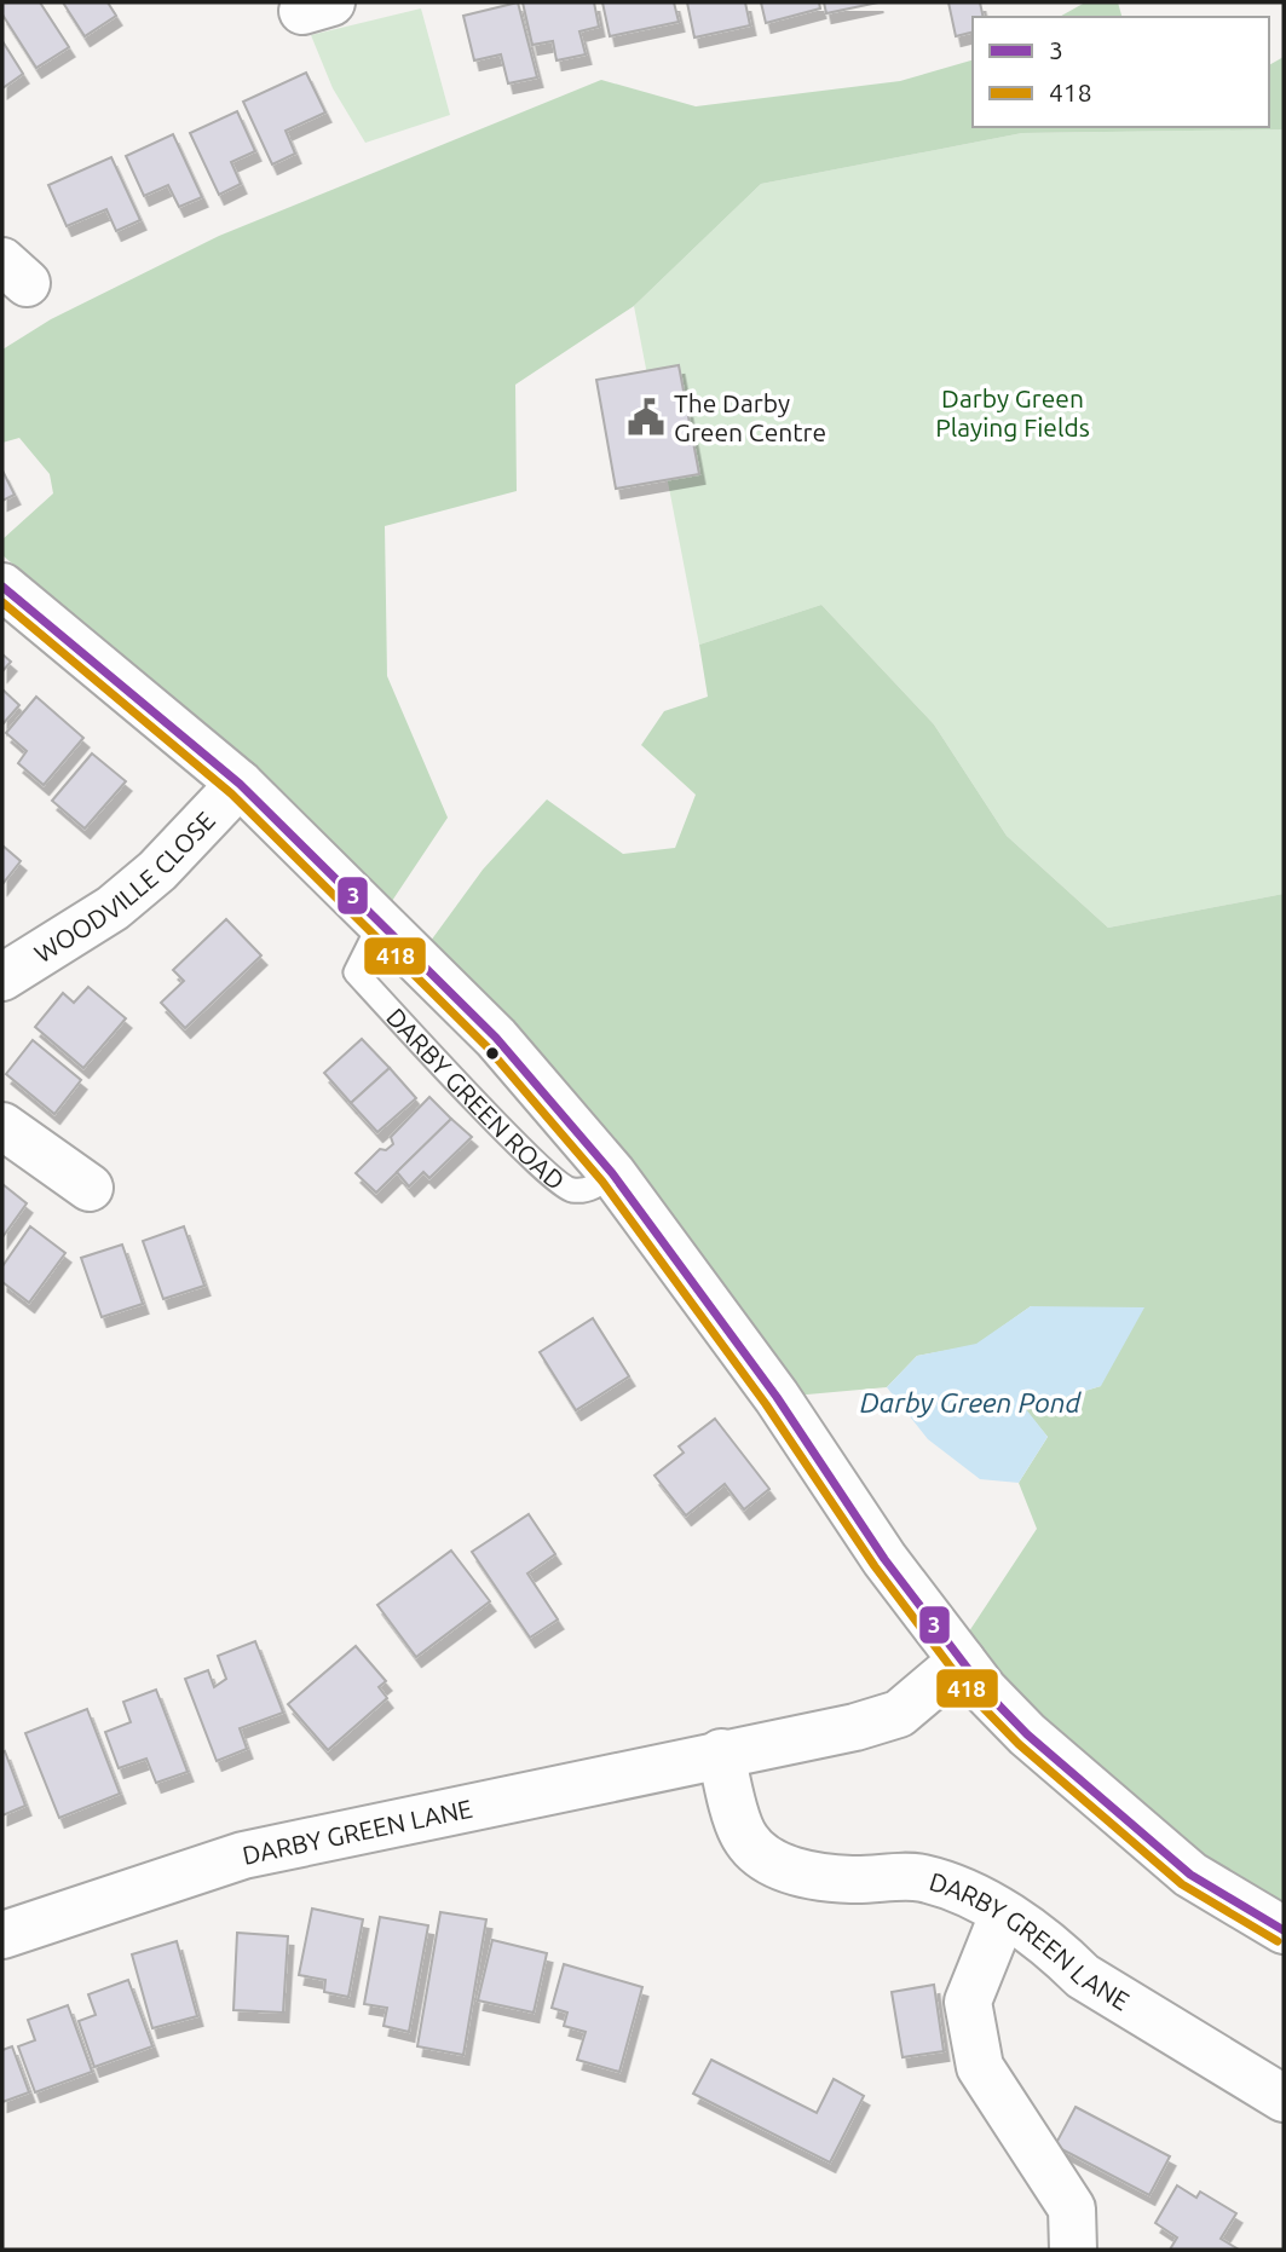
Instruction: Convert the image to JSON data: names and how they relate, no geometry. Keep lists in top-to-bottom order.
{
  "streets": {
    "street": ["WOODVILLE CLOSE", "DARBY GREEN ROAD", "DARBY GREEN LANE"]
  },
  "crossings": [
    ["WOODVILLE CLOSE", "DARBY GREEN ROAD"],
    ["DARBY GREEN ROAD", "DARBY GREEN LANE"]
  ],
  "water": ["Darby Green Pond"],
  "parks": ["Darby Green Playing Fields"],
  "places": {
    "public building": ["The Darby Green Centre"]
  },
  "lines": ["transit line 3", "transit line 418"],
  "legend": ["3", "418"]
}
